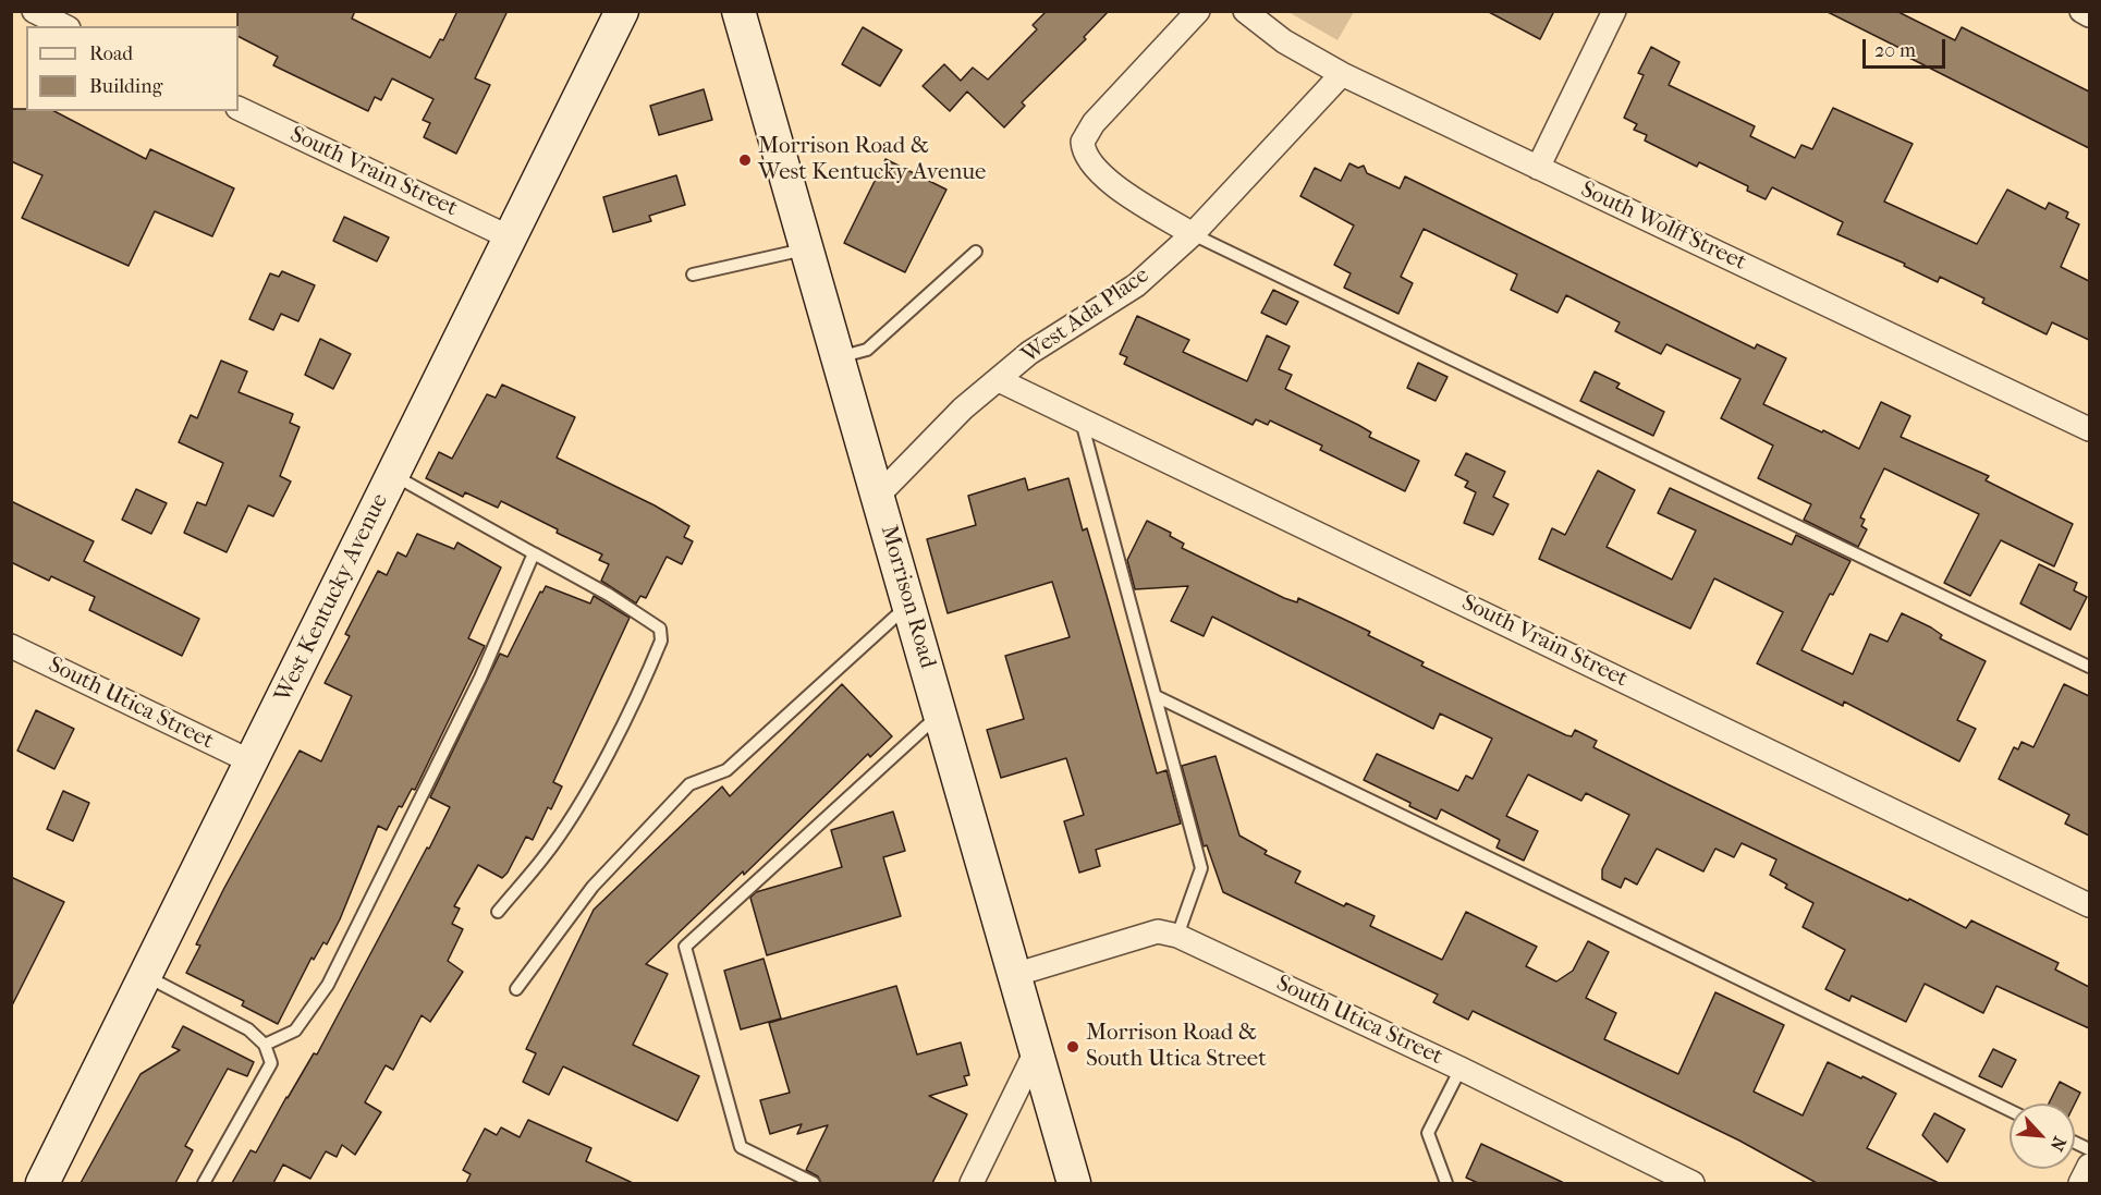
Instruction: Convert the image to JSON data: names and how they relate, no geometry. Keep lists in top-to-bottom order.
{
  "streets": {
    "street": [
      "South Vrain Street",
      "South Wolff Street",
      "West Ada Place",
      "Morrison Road",
      "West Kentucky Avenue",
      "South Utica Street"
    ]
  },
  "crossings": [
    ["South Vrain Street", "West Ada Place"],
    ["South Vrain Street", "West Kentucky Avenue"],
    ["South Wolff Street", "West Ada Place"],
    ["West Ada Place", "Morrison Road"],
    ["Morrison Road", "South Utica Street"],
    ["West Kentucky Avenue", "South Utica Street"]
  ],
  "places": ["Morrison Road & West Kentucky Avenue", "Morrison Road & South Utica Street"],
  "legend": ["Road", "Building"],
  "scale_bar": "20 m",
  "north": "bottom right"
}
